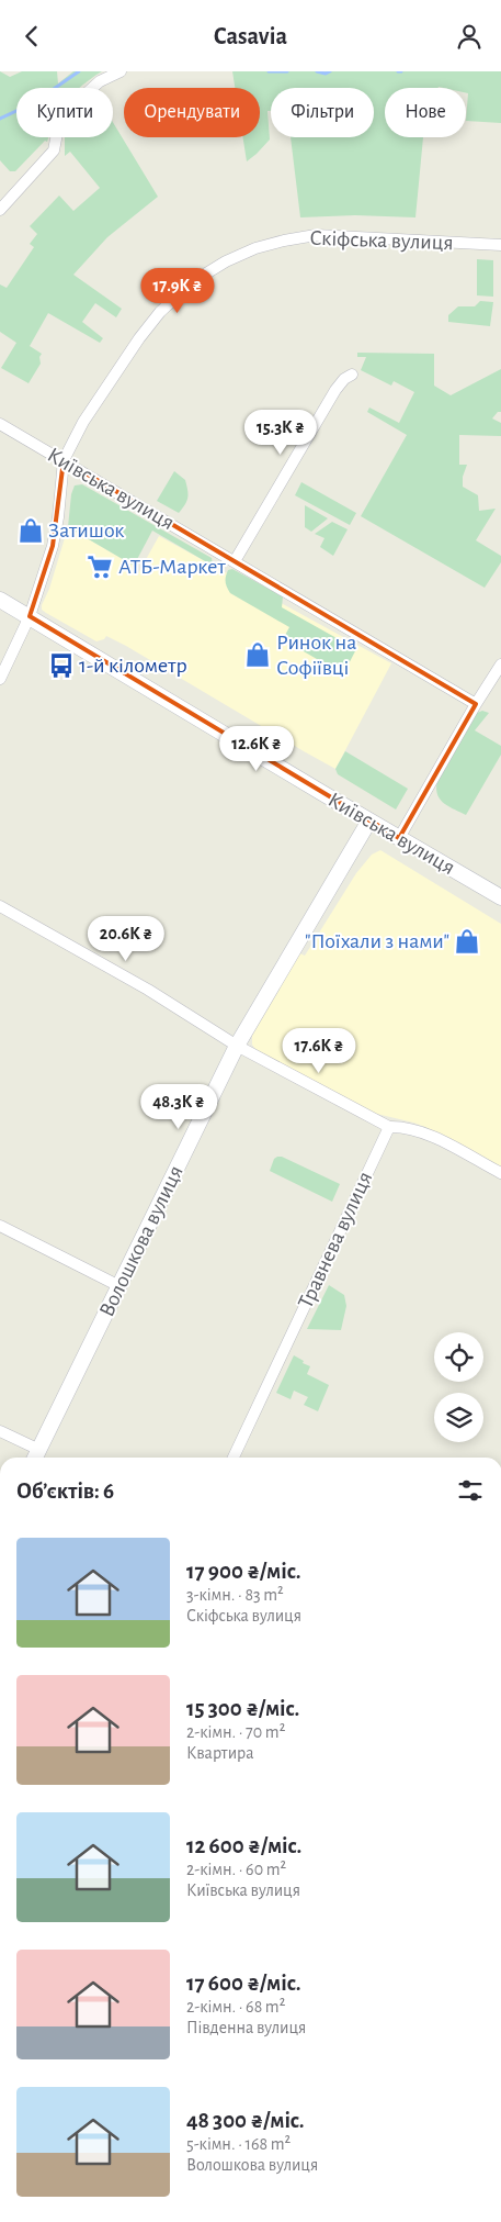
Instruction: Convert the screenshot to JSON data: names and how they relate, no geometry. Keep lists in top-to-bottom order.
{
  "streets": {
    "street": [
      "Скіфська вулиця",
      "Київська вулиця",
      "Травнева вулиця",
      "Волошкова вулиця"
    ]
  },
  "crossings": [
    ["Скіфська вулиця", "Київська вулиця"],
    ["Київська вулиця", "Волошкова вулиця"]
  ],
  "places": {
    "shop": ["Затишок", "Ринок на Софіївці", "\"Поїхали з нами\""],
    "supermarket": ["АТБ-Маркет"],
    "bus stop": ["1-й кілометр"]
  },
  "page": {
    "header": "Casavia",
    "chip": [
      "Купити",
      "Орендувати",
      "Фільтри",
      "Нове"
    ],
    "price": [
      "17.9K ₴",
      "15.3K ₴",
      "12.6K ₴",
      "20.6K ₴",
      "17.6K ₴",
      "48.3K ₴"
    ],
    "heading": "Об’єктів: 6",
    "list": [
      {
        "name": "17 900 ₴/міс.",
        "note": "3-кімн. · 83 m² · Скіфська вулиця"
      },
      {
        "name": "15 300 ₴/міс.",
        "note": "2-кімн. · 70 m² · Квартира"
      },
      {
        "name": "12 600 ₴/міс.",
        "note": "2-кімн. · 60 m² · Київська вулиця"
      },
      {
        "name": "17 600 ₴/міс.",
        "note": "2-кімн. · 68 m² · Південна вулиця"
      },
      {
        "name": "48 300 ₴/міс.",
        "note": "5-кімн. · 168 m² · Волошкова вулиця"
      }
    ]
  }
}
